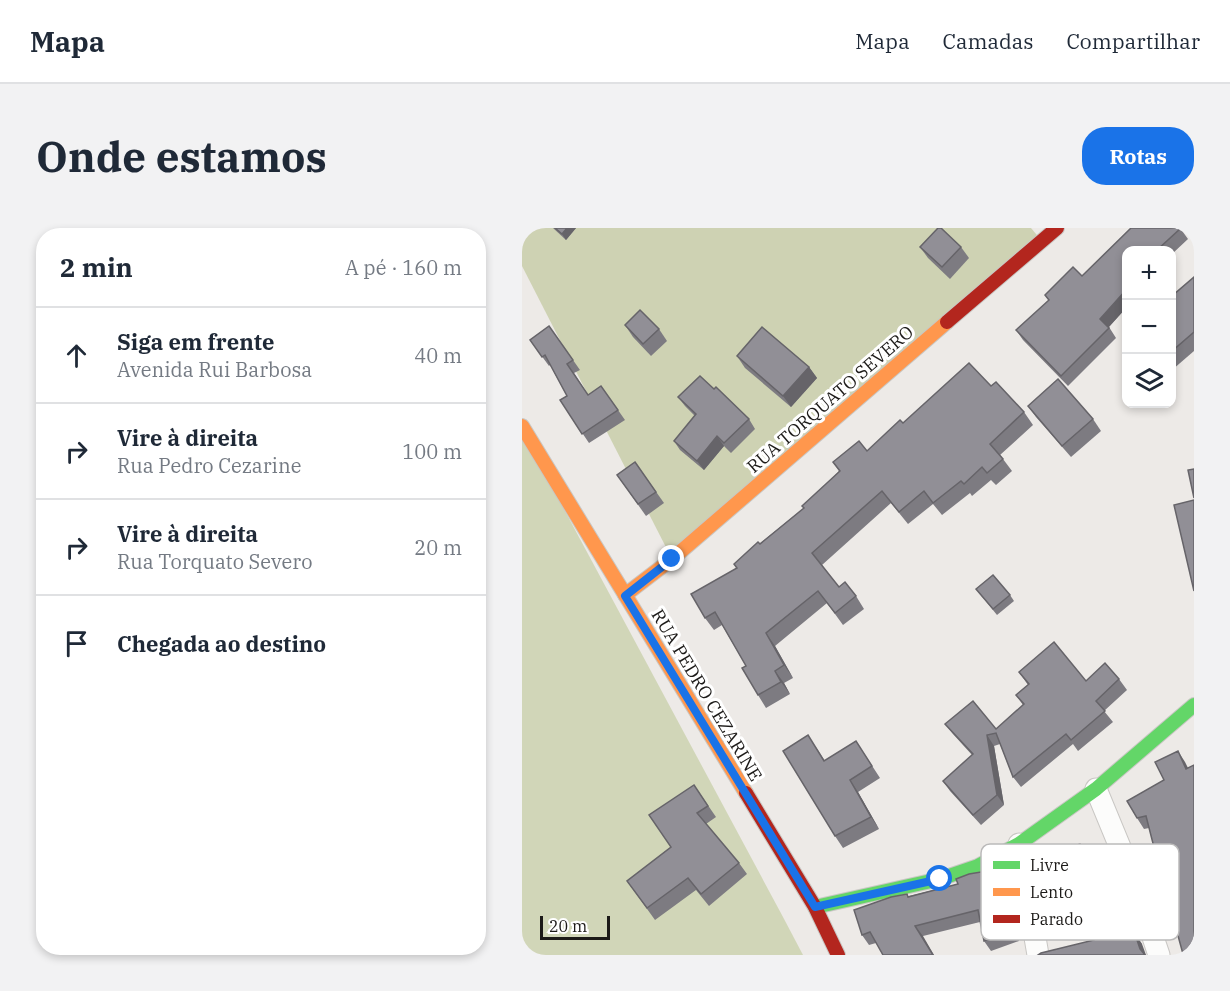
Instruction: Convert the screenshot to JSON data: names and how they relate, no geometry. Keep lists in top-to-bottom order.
{
  "streets": {
    "street": ["RUA TORQUATO SEVERO", "RUA PEDRO CEZARINE"]
  },
  "crossings": [
    ["RUA TORQUATO SEVERO", "RUA PEDRO CEZARINE"]
  ],
  "legend": ["Livre", "Lento", "Parado"],
  "scale_bar": "20 m",
  "page": {
    "header": "Mapa",
    "nav": ["Mapa", "Camadas", "Compartilhar"],
    "buttons": "Rotas",
    "title": "Onde estamos",
    "heading": ["2 min", "A pé · 160 m"],
    "map_buttons": ["+", "−"],
    "list": [
      ["Siga em frente", "Avenida Rui Barbosa", "40 m"],
      ["Vire à direita", "Rua Pedro Cezarine", "100 m"],
      ["Vire à direita", "Rua Torquato Severo", "20 m"],
      "Chegada ao destino"
    ],
    "scale": "20 m"
  }
}
